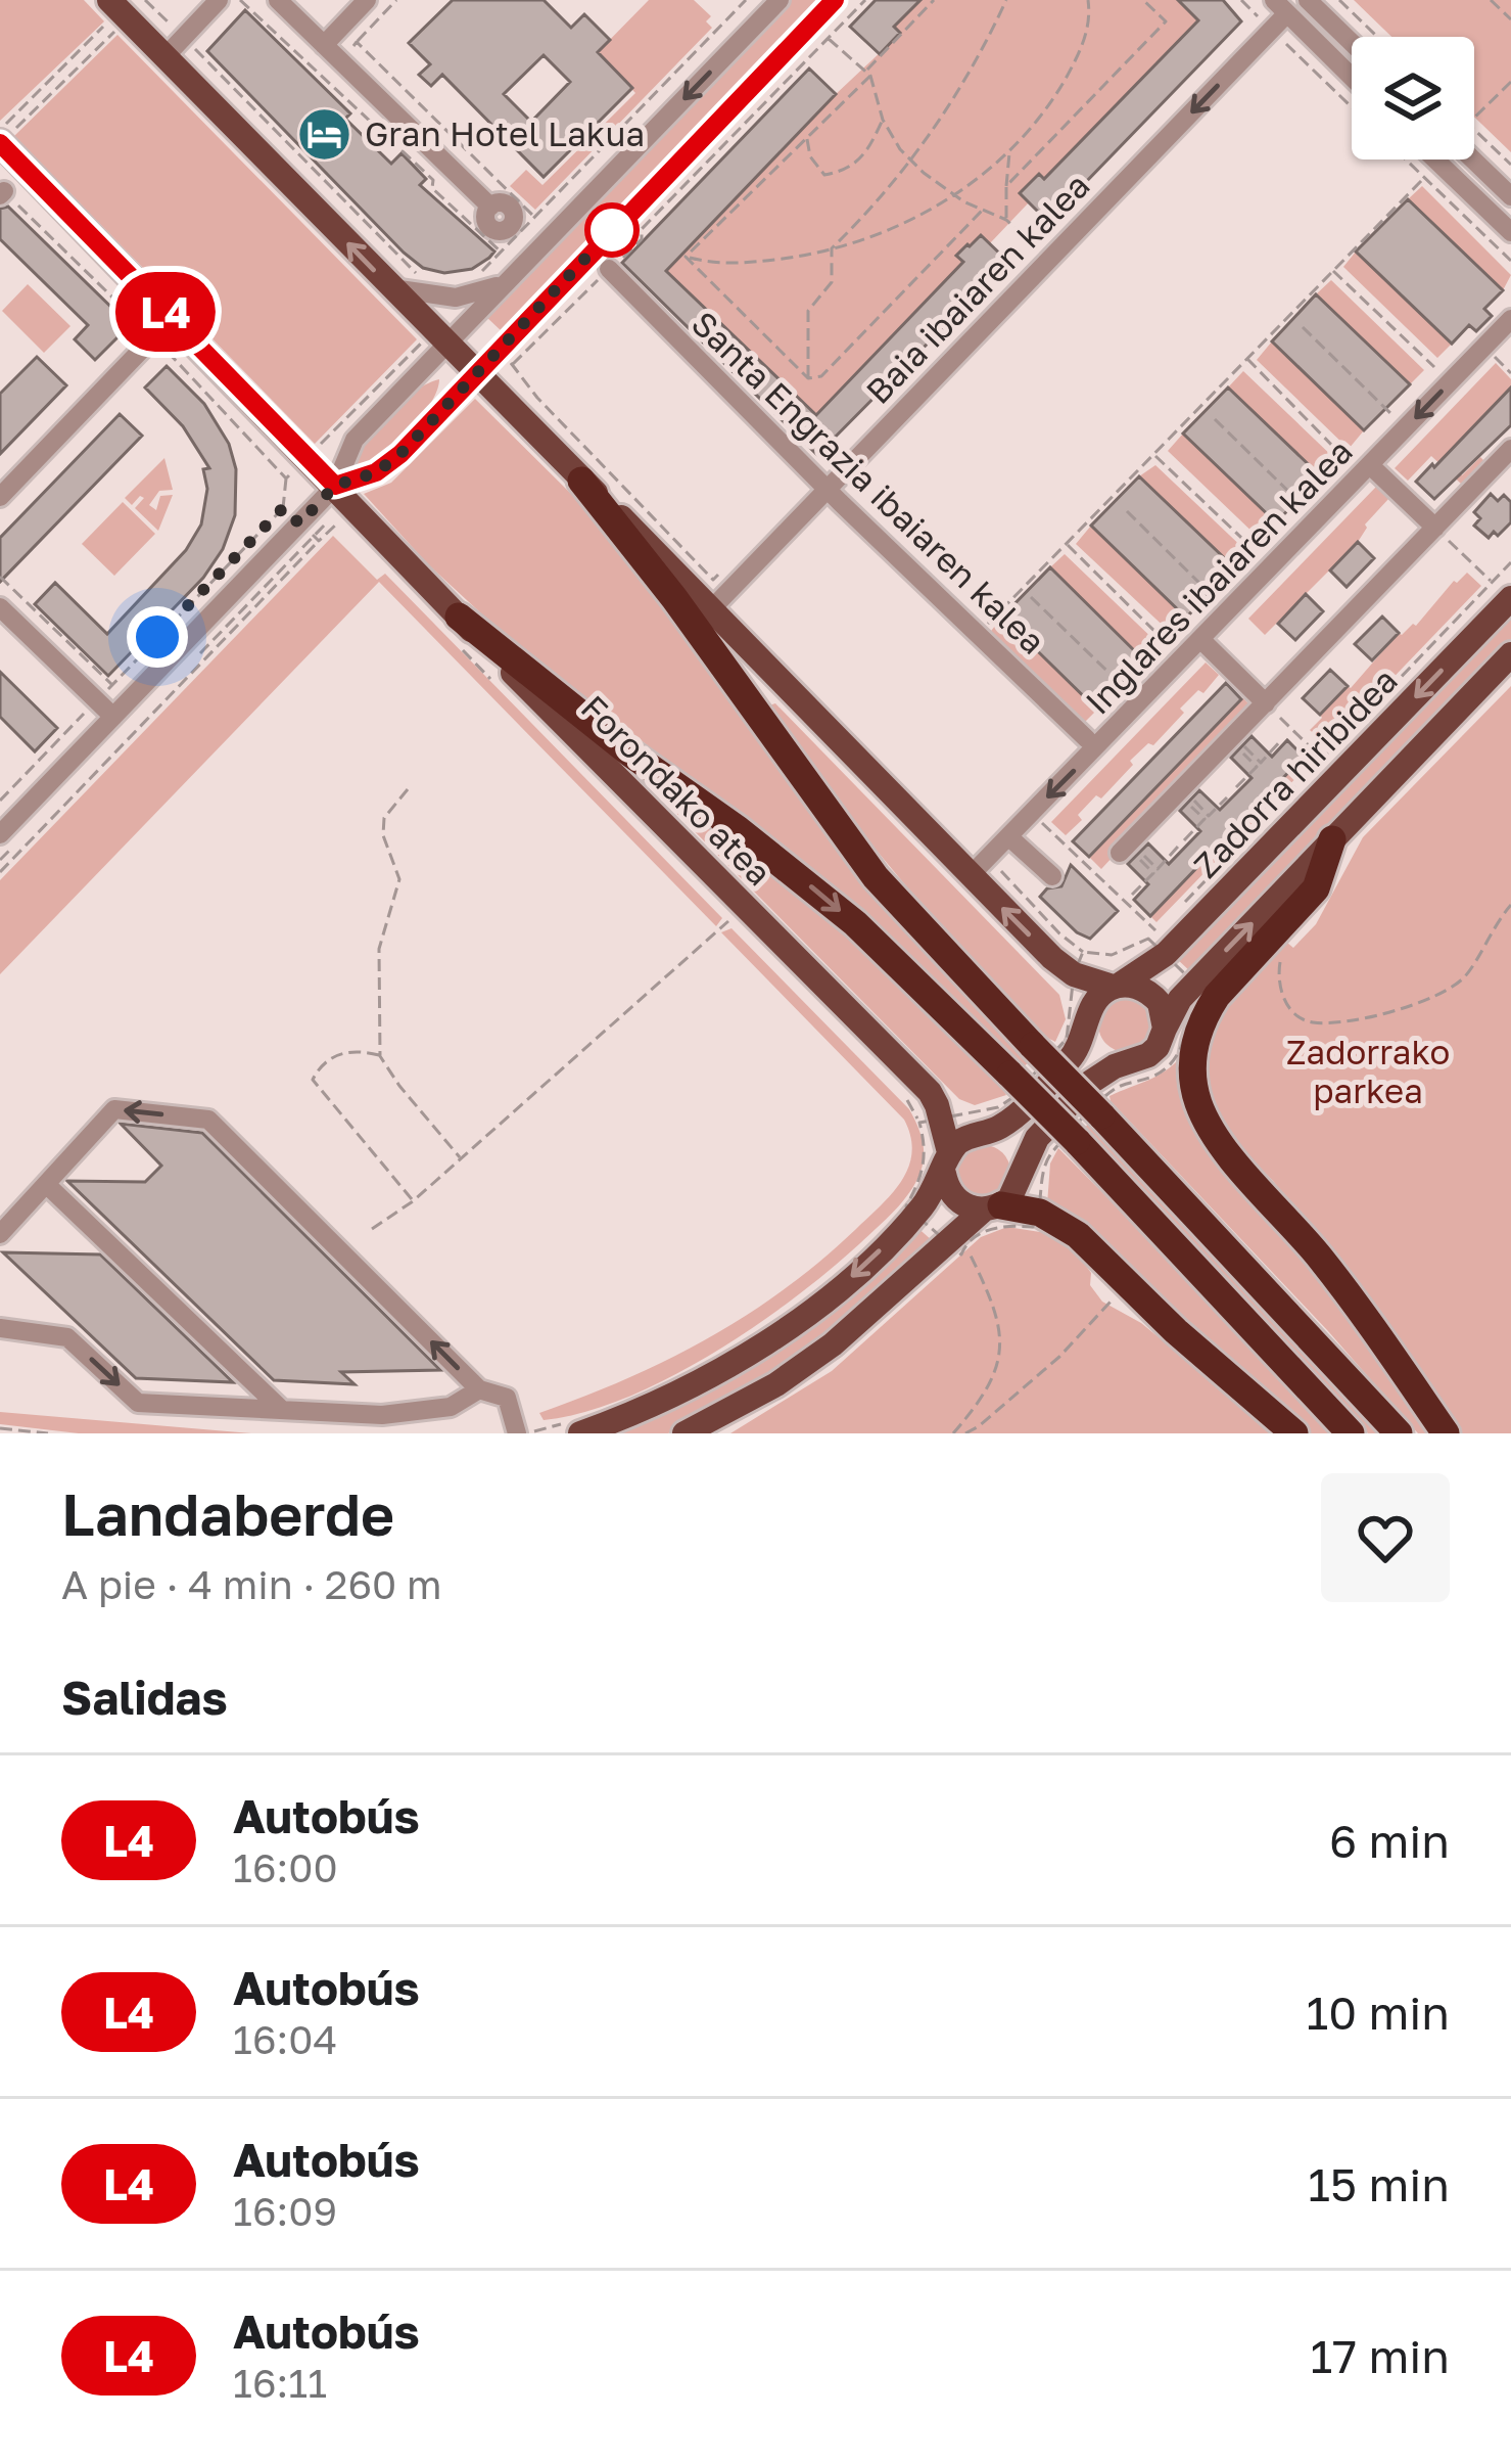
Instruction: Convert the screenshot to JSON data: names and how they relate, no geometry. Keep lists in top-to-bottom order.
{
  "streets": {
    "main road": ["Zadorra hiribidea", "Forondako atea"],
    "street": ["Baia ibaiaren kalea", "Santa Engrazia ibaiaren kalea", "Inglares ibaiaren kalea"]
  },
  "crossings": [
    ["Baia ibaiaren kalea", "Santa Engrazia ibaiaren kalea"]
  ],
  "one_way": ["Baia ibaiaren kalea"],
  "parks": ["Zadorrako parkea"],
  "places": {
    "hotel": ["Gran Hotel Lakua"]
  },
  "lines": ["bus line L4"],
  "page": {
    "on_map": "L4",
    "heading": [
      ["Landaberde", "A pie · 4 min · 260 m"],
      "Salidas"
    ],
    "list": [
      {
        "mark": "L4",
        "name": "Autobús",
        "note": "16:00",
        "value": "6 min"
      },
      {
        "mark": "L4",
        "name": "Autobús",
        "note": "16:04",
        "value": "10 min"
      },
      {
        "mark": "L4",
        "name": "Autobús",
        "note": "16:09",
        "value": "15 min"
      },
      {
        "mark": "L4",
        "name": "Autobús",
        "note": "16:11",
        "value": "17 min"
      }
    ]
  }
}
